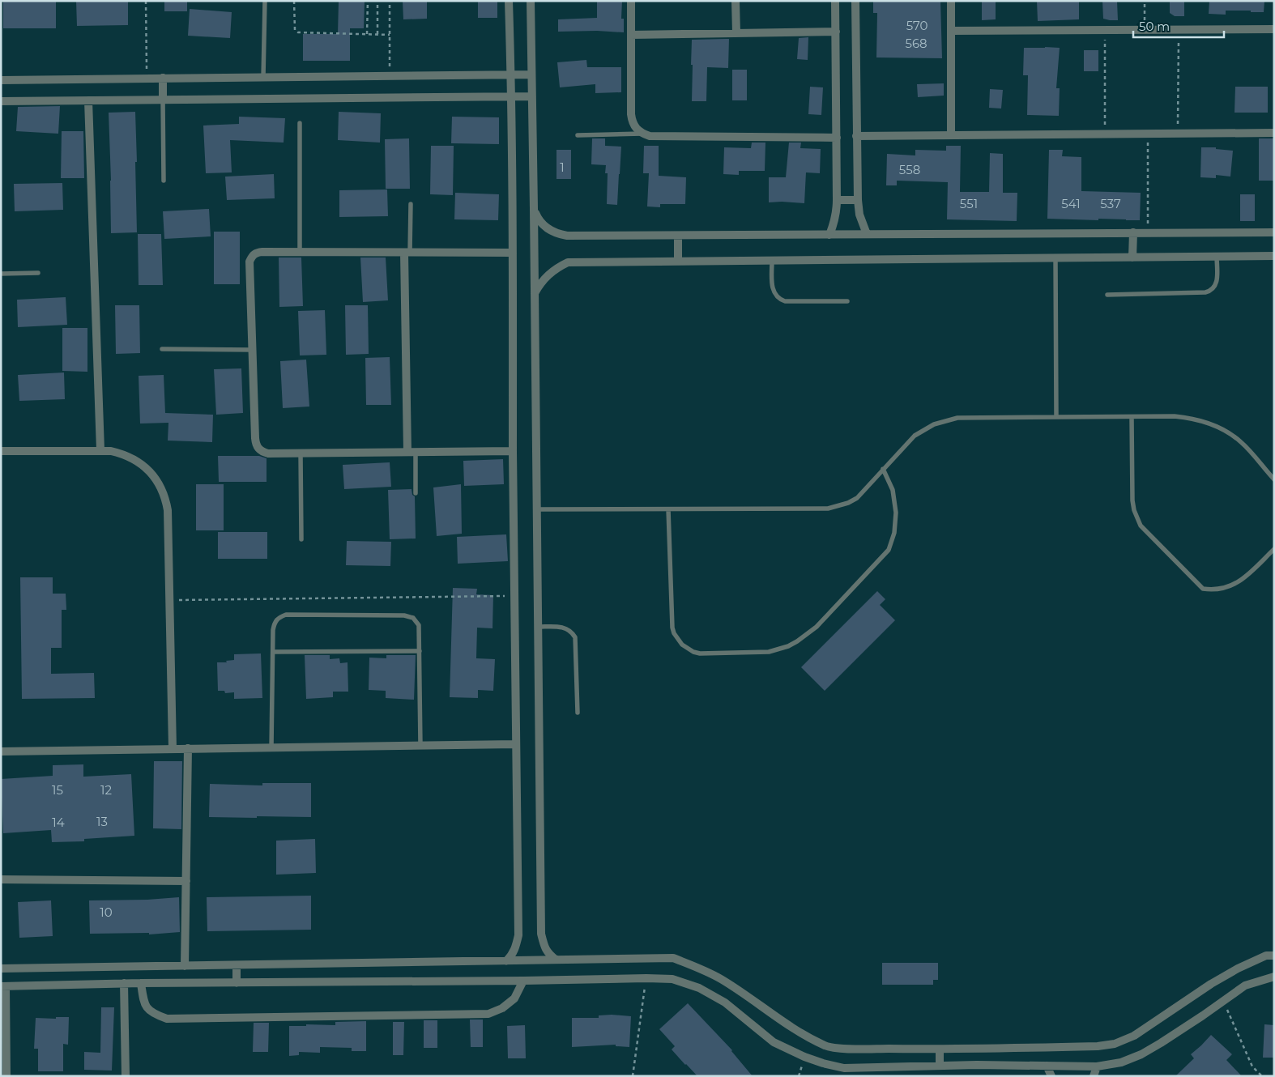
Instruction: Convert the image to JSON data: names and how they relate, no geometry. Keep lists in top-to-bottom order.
{
  "house_numbers": [
    "570",
    "568",
    "1",
    "558",
    "551",
    "541",
    "537",
    "15",
    "12",
    "13",
    "14",
    "10"
  ],
  "scale_bar": "50 m"
}
